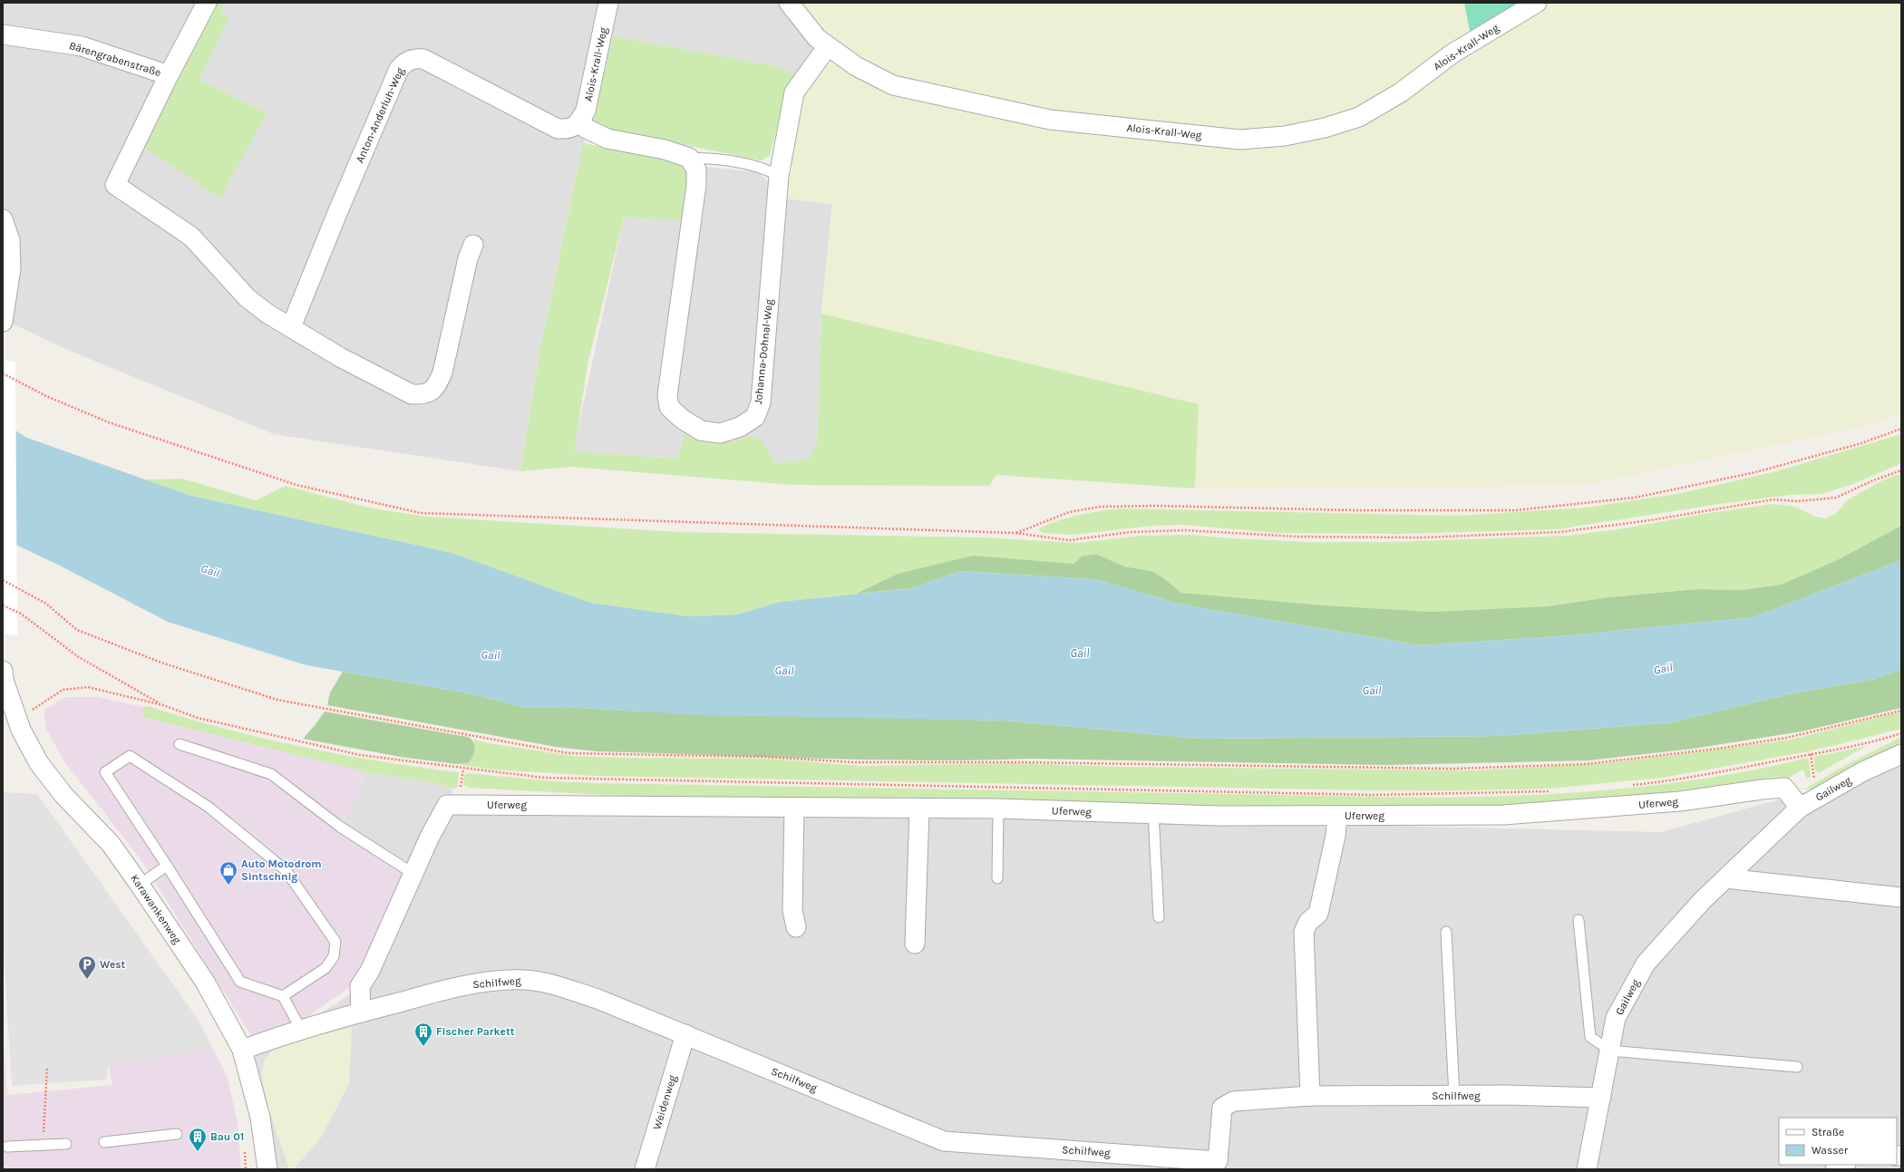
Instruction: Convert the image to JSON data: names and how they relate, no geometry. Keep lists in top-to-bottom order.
{
  "streets": {
    "street": [
      "Alois-Krall-Weg",
      "Bärengrabenstraße",
      "Anton-Anderluh-Weg",
      "Johanna-Dohnal-Weg",
      "Gailweg",
      "Uferweg",
      "Karawankenweg",
      "Schilfweg",
      "Weidenweg"
    ]
  },
  "crossings": [
    ["Alois-Krall-Weg", "Anton-Anderluh-Weg"],
    ["Alois-Krall-Weg", "Johanna-Dohnal-Weg"],
    ["Gailweg", "Uferweg"],
    ["Gailweg", "Schilfweg"],
    ["Uferweg", "Schilfweg"],
    ["Karawankenweg", "Schilfweg"],
    ["Schilfweg", "Weidenweg"]
  ],
  "water": ["Gail"],
  "places": {
    "shop": ["Auto Motodrom Sintschnig"],
    "parking": ["West"],
    "building": ["Fischer Parkett", "Bau 01"]
  },
  "legend": ["Straße", "Wasser"]
}
